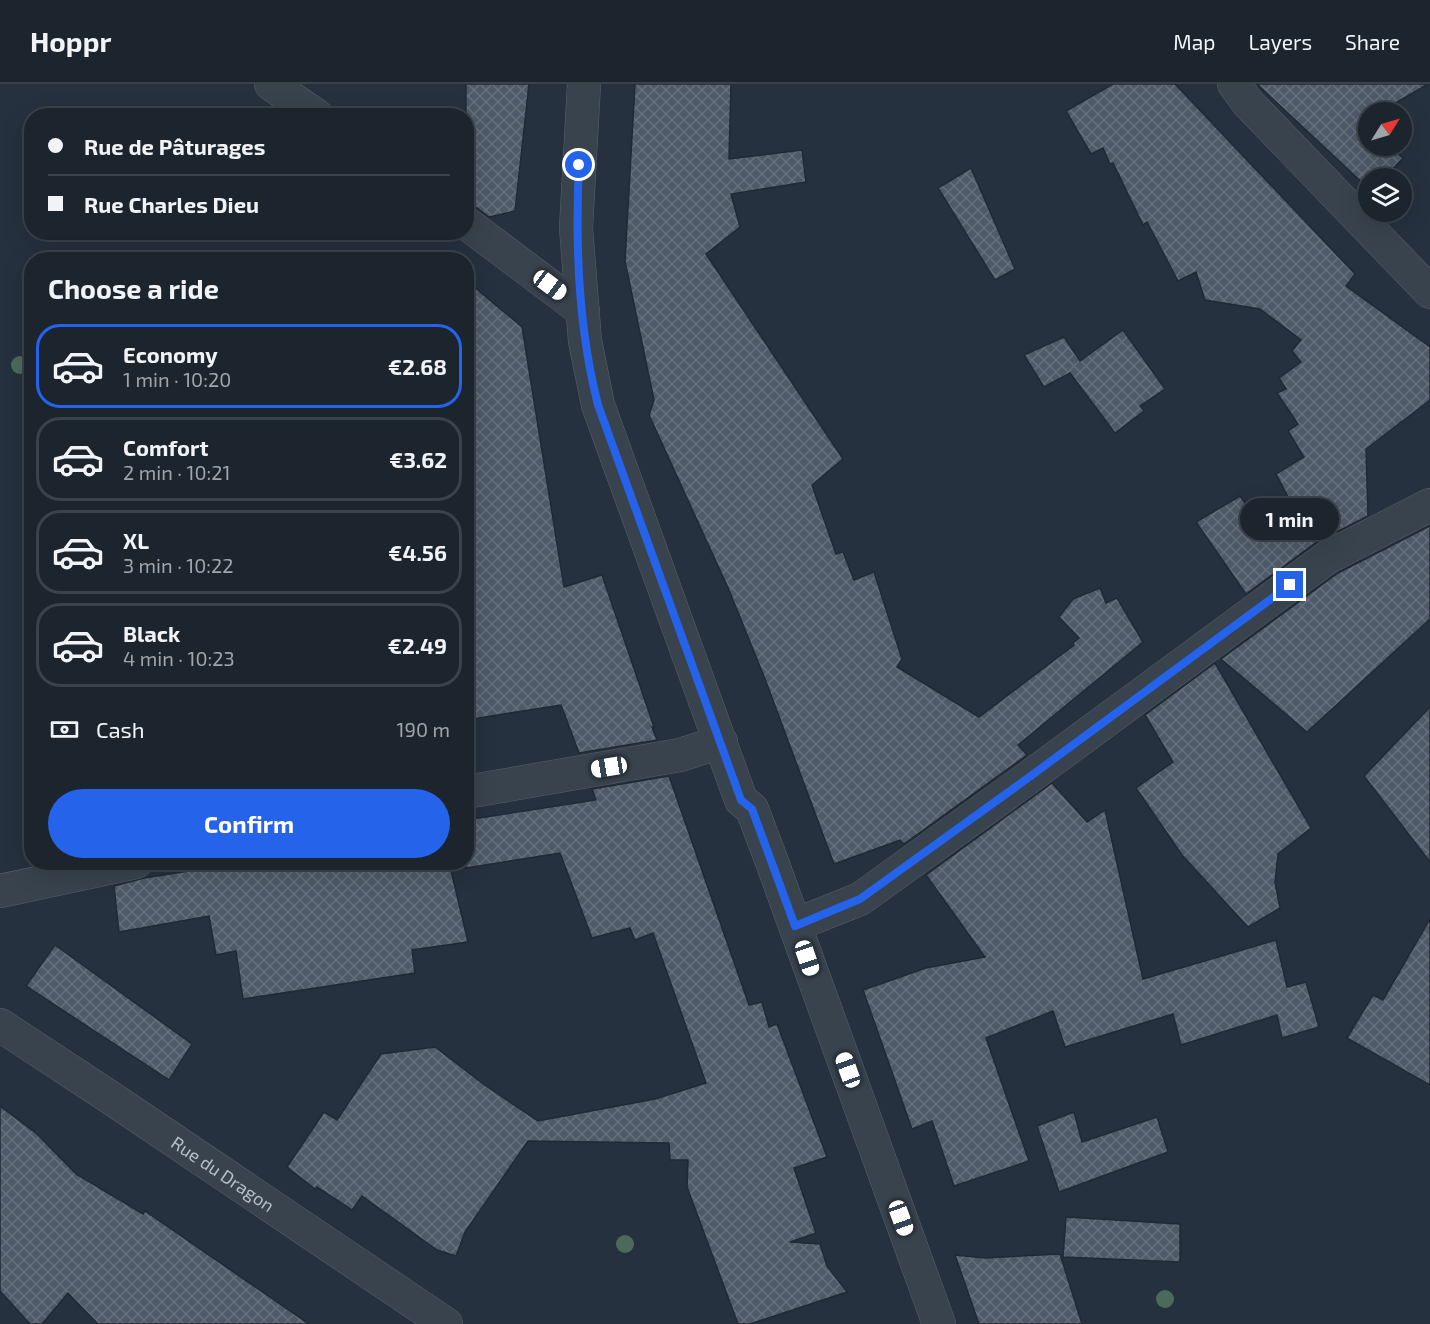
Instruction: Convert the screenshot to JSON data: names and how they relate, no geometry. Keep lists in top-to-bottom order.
{
  "streets": {
    "street": ["Rue du Dragon"]
  },
  "north": "top right",
  "page": {
    "header": "Hoppr",
    "nav": ["Map", "Layers", "Share"],
    "banner": ["Rue de Pâturages", "Rue Charles Dieu"],
    "heading": "Choose a ride",
    "list": [
      {
        "name": "Economy",
        "note": "1 min · 10:20",
        "value": "€2.68"
      },
      {
        "name": "Comfort",
        "note": "2 min · 10:21",
        "value": "€3.62"
      },
      {
        "name": "XL",
        "note": "3 min · 10:22",
        "value": "€4.56"
      },
      {
        "name": "Black",
        "note": "4 min · 10:23",
        "value": "€2.49"
      }
    ],
    "bubble": "1 min",
    "pay": ["Cash", "190 m"],
    "buttons": "Confirm"
  }
}
